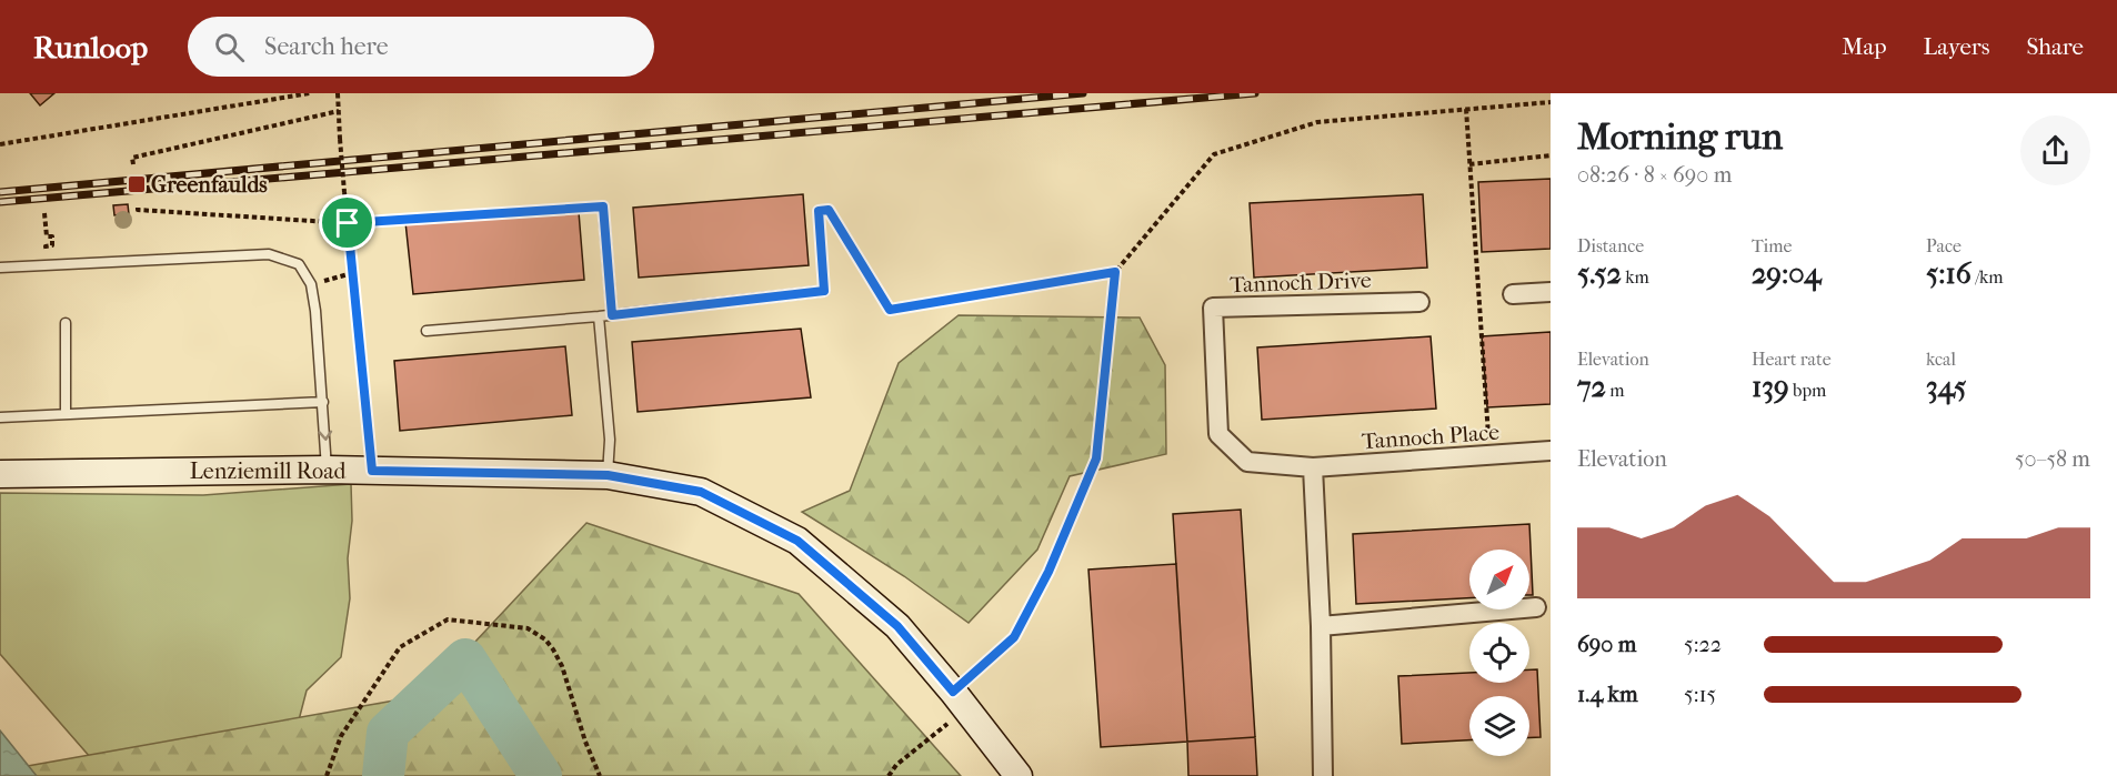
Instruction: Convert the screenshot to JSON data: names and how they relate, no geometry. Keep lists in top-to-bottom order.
{
  "streets": {
    "main road": ["Lenziemill Road"],
    "street": ["Tannoch Drive", "Tannoch Place"]
  },
  "crossings": [
    ["Tannoch Drive", "Tannoch Place"]
  ],
  "places": {
    "transit": ["Greenfaulds"]
  },
  "north": "top right",
  "page": {
    "header": "Runloop",
    "search": "Search here",
    "nav": ["Map", "Layers", "Share"],
    "heading": ["Morning run", "08:26 · 8 × 690 m"],
    "stats": [
      ["Distance", "5.52 km"],
      ["Time", "29:04"],
      ["Pace", "5:16 /km"],
      ["Elevation", "72 m"],
      ["Heart rate", "139 bpm"],
      ["kcal", "345"]
    ],
    "chart": ["Elevation", "50–58 m"],
    "list": [
      {
        "name": "690 m",
        "note": "5:22"
      },
      {
        "name": "1.4 km",
        "note": "5:15"
      }
    ]
  }
}
